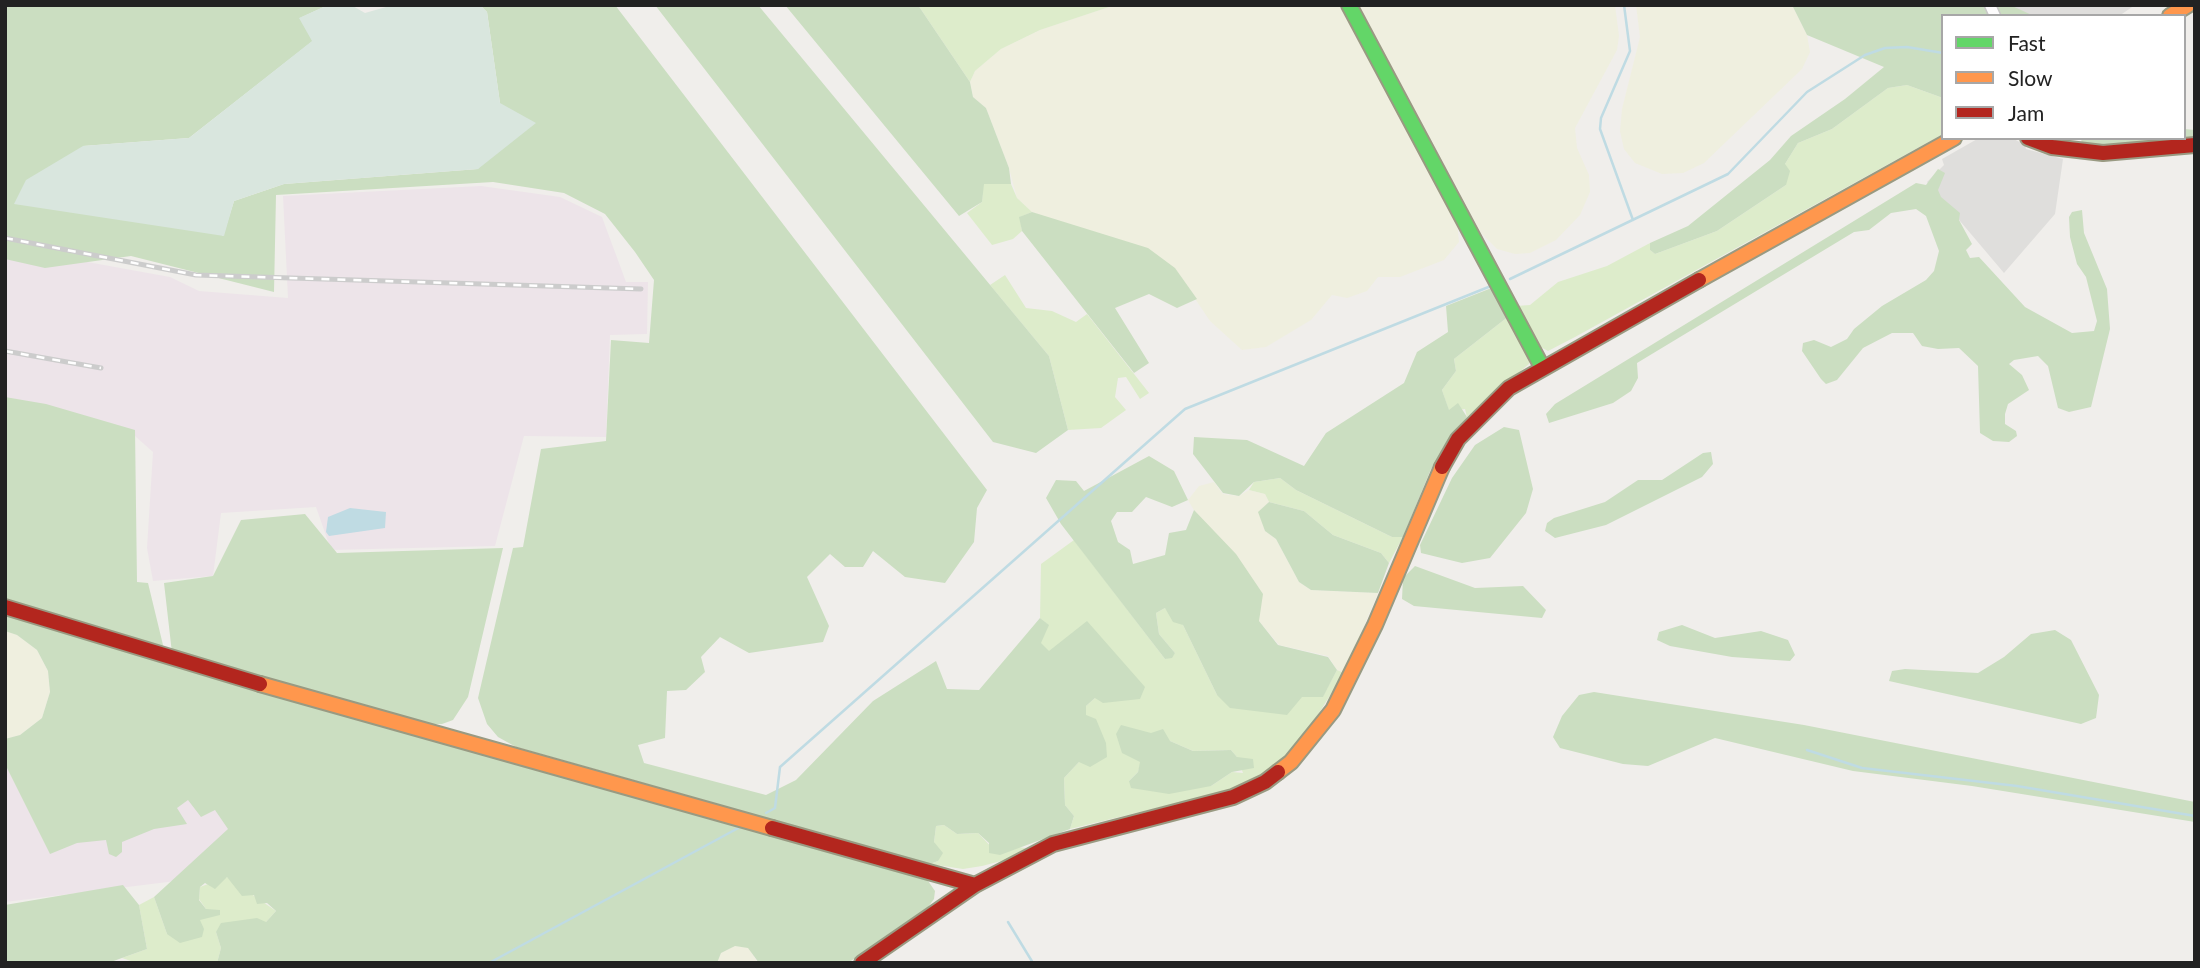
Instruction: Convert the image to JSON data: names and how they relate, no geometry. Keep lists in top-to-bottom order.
{
  "legend": ["Fast", "Slow", "Jam"]
}
